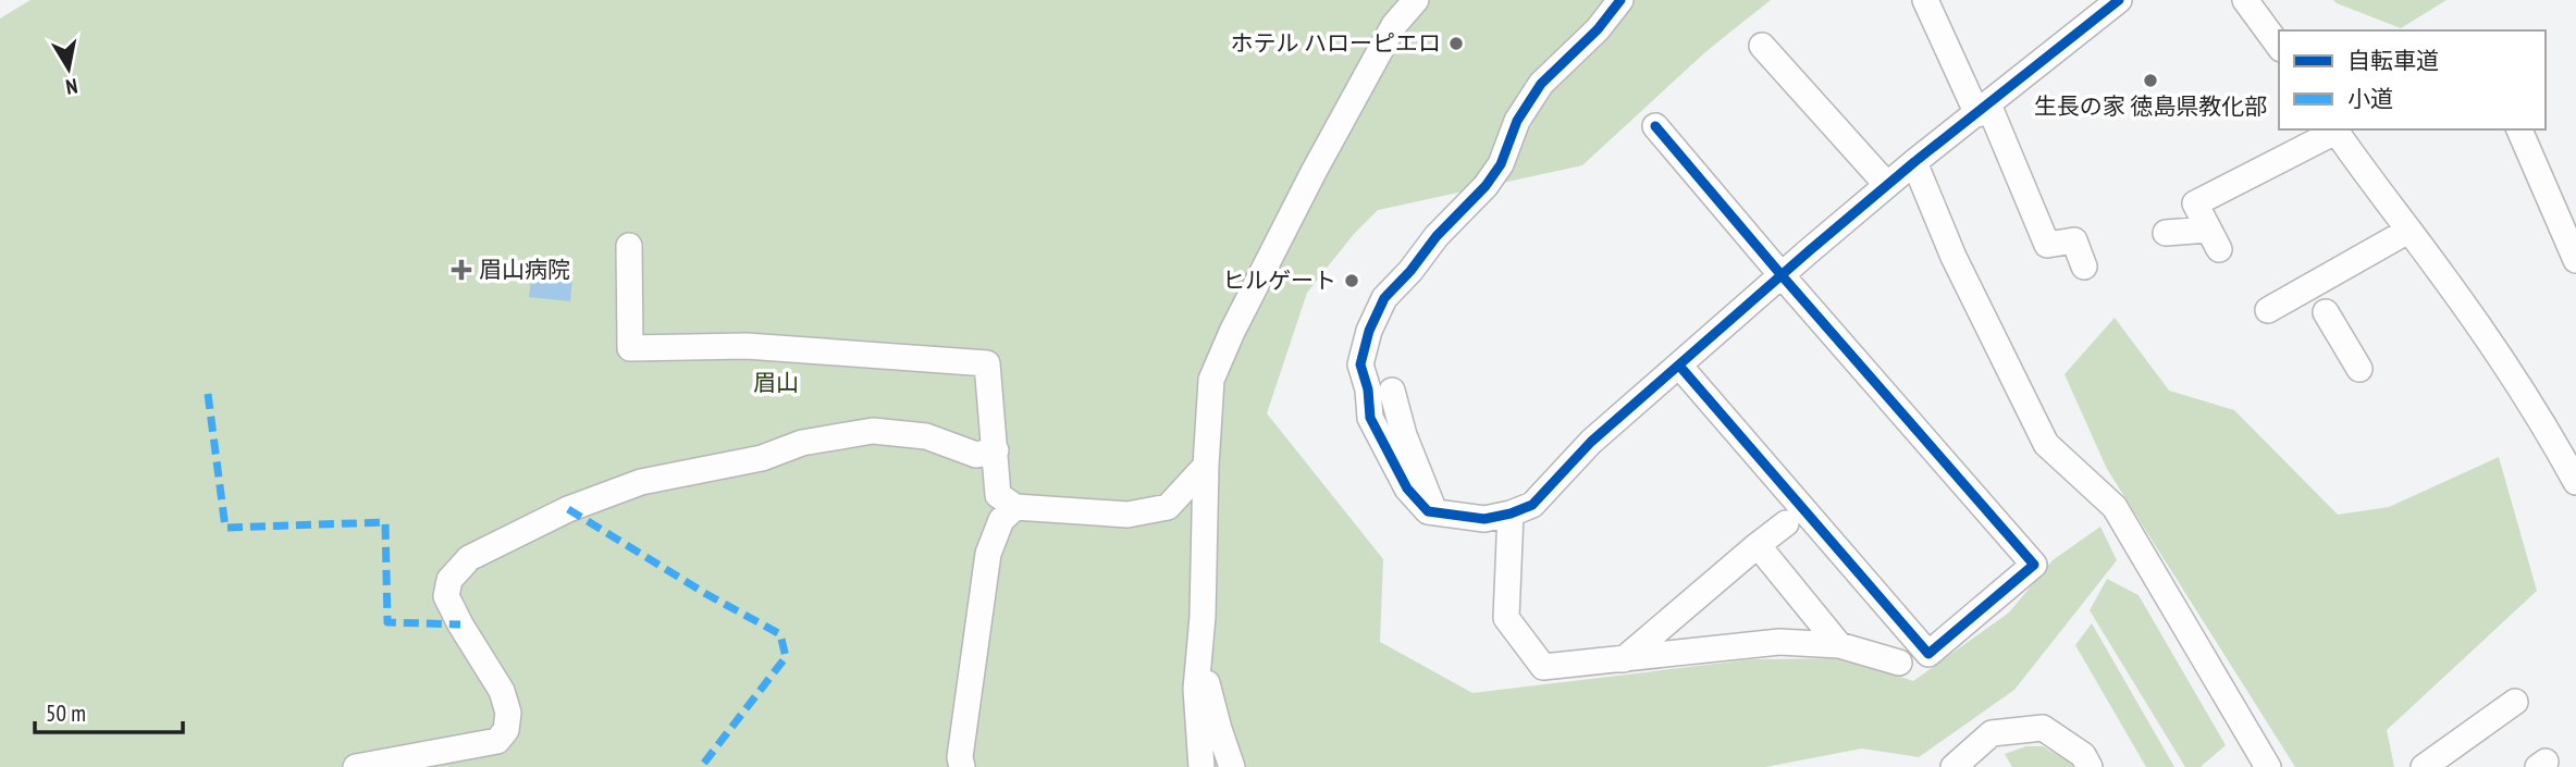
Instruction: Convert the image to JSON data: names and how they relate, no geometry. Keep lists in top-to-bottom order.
{
  "parks": ["眉山"],
  "places": {
    "other": ["ホテル ハローピエロ", "生長の家 徳島県教化部", "ヒルゲート"],
    "health": ["眉山病院"]
  },
  "legend": ["自転車道", "小道"],
  "scale_bar": "50 m",
  "north": "bottom"
}
